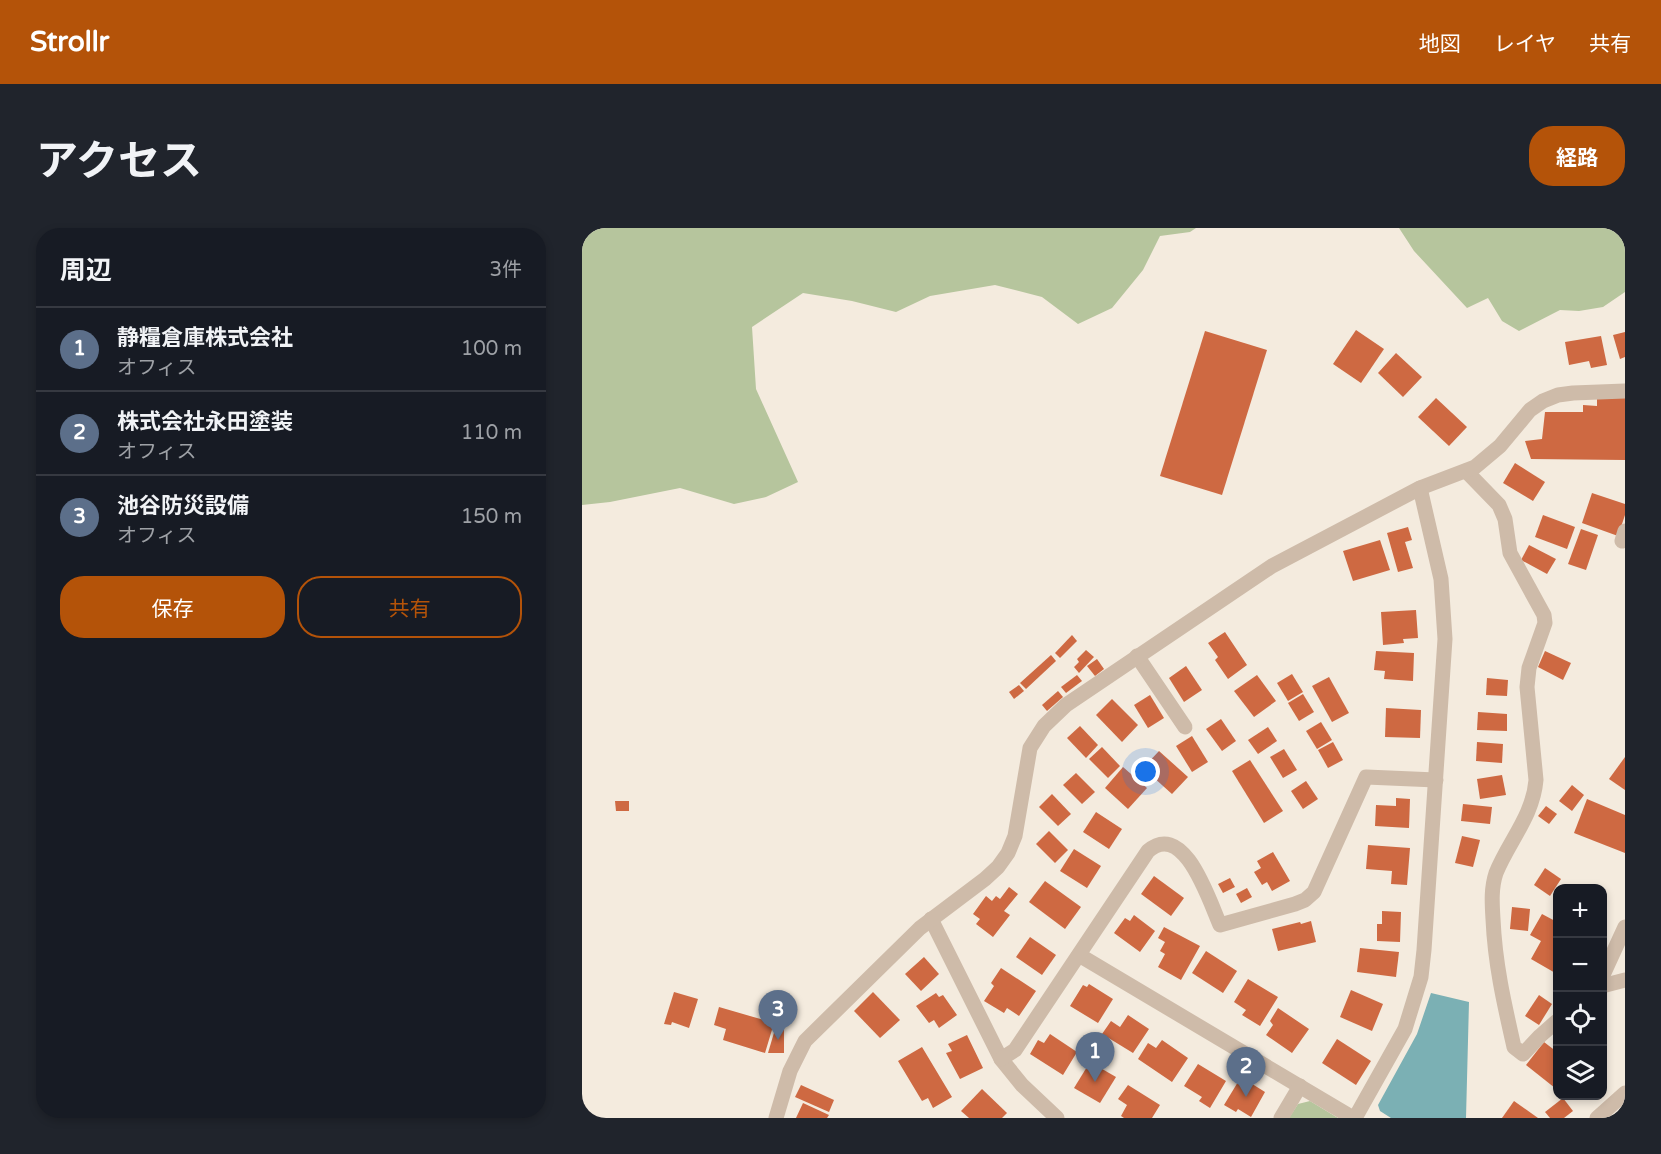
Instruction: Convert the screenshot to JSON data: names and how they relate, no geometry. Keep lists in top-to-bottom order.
{
  "page": {
    "header": "Strollr",
    "nav": ["地図", "レイヤ", "共有"],
    "title": "アクセス",
    "buttons": [
      "経路",
      ["保存", "共有"]
    ],
    "heading": ["周辺", "3件"],
    "list": [
      {
        "mark": "1",
        "name": "静糧倉庫株式会社",
        "note": "オフィス",
        "value": "100 m"
      },
      {
        "mark": "2",
        "name": "株式会社永田塗装",
        "note": "オフィス",
        "value": "110 m"
      },
      {
        "mark": "3",
        "name": "池谷防災設備",
        "note": "オフィス",
        "value": "150 m"
      }
    ],
    "map_buttons": ["+", "−"],
    "pins": ["3", "1", "2"]
  }
}
